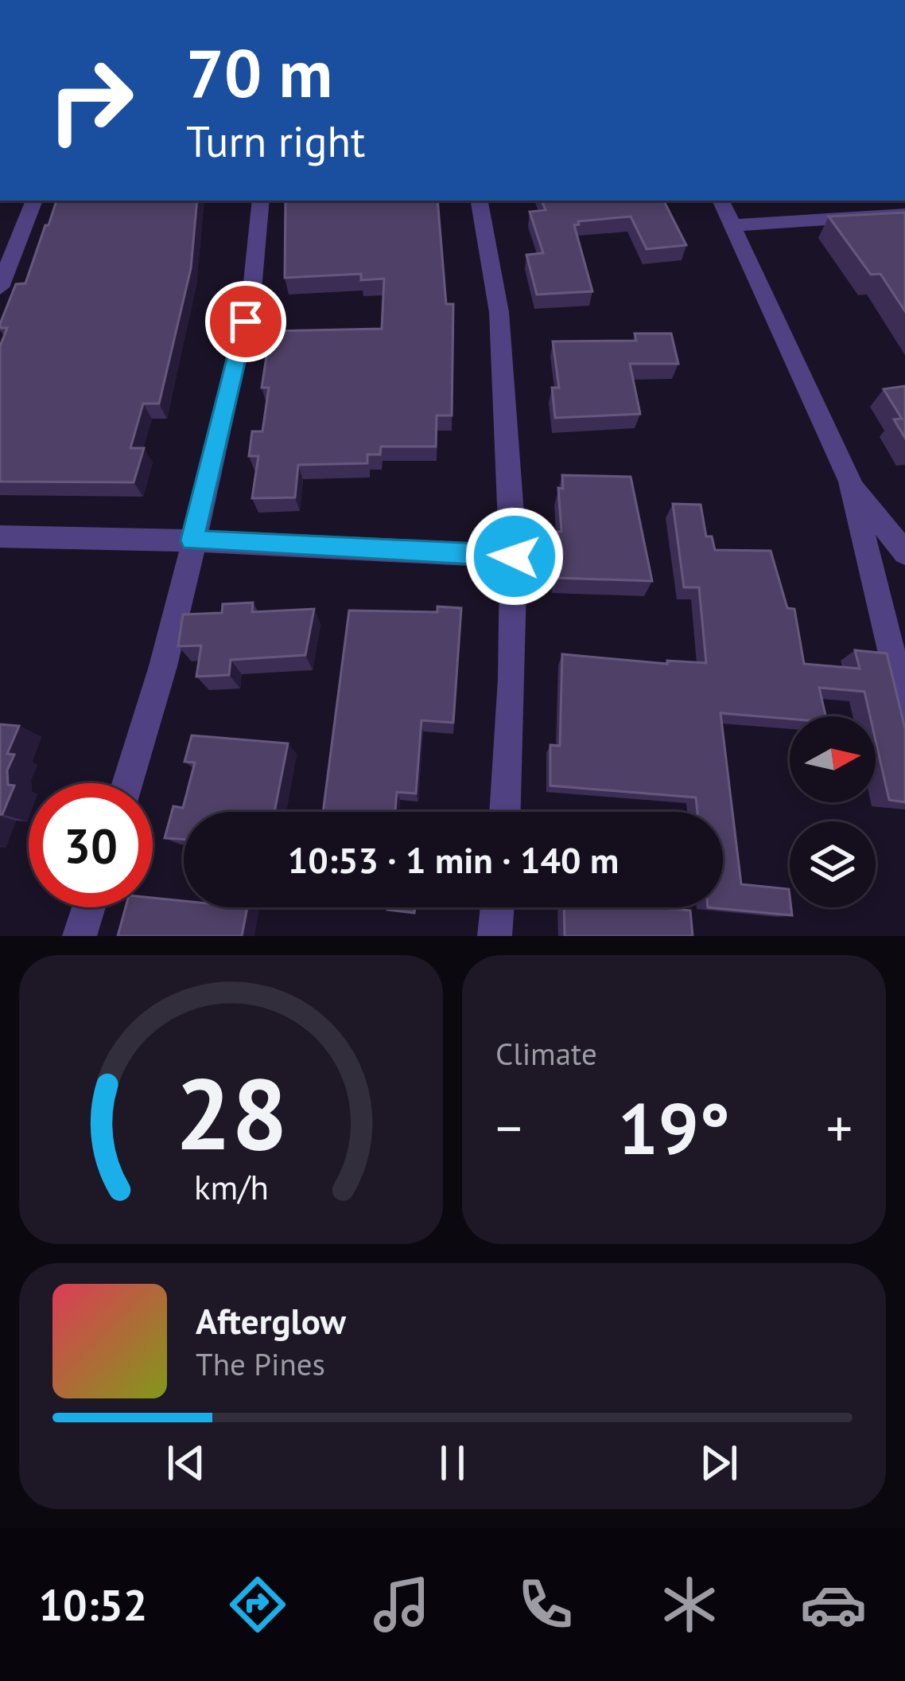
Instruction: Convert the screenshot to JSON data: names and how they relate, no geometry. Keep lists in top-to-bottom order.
{
  "north": "right",
  "page": {
    "turn": ["70 m", "Turn right"],
    "limit": "30",
    "trip": "10:53 · 1 min · 140 m",
    "tile": "Climate",
    "heat": ["−", "19°", "+"],
    "song": ["Afterglow", "The Pines"],
    "tabs": "10:52",
    "gauge": ["28", "km/h"]
  }
}
